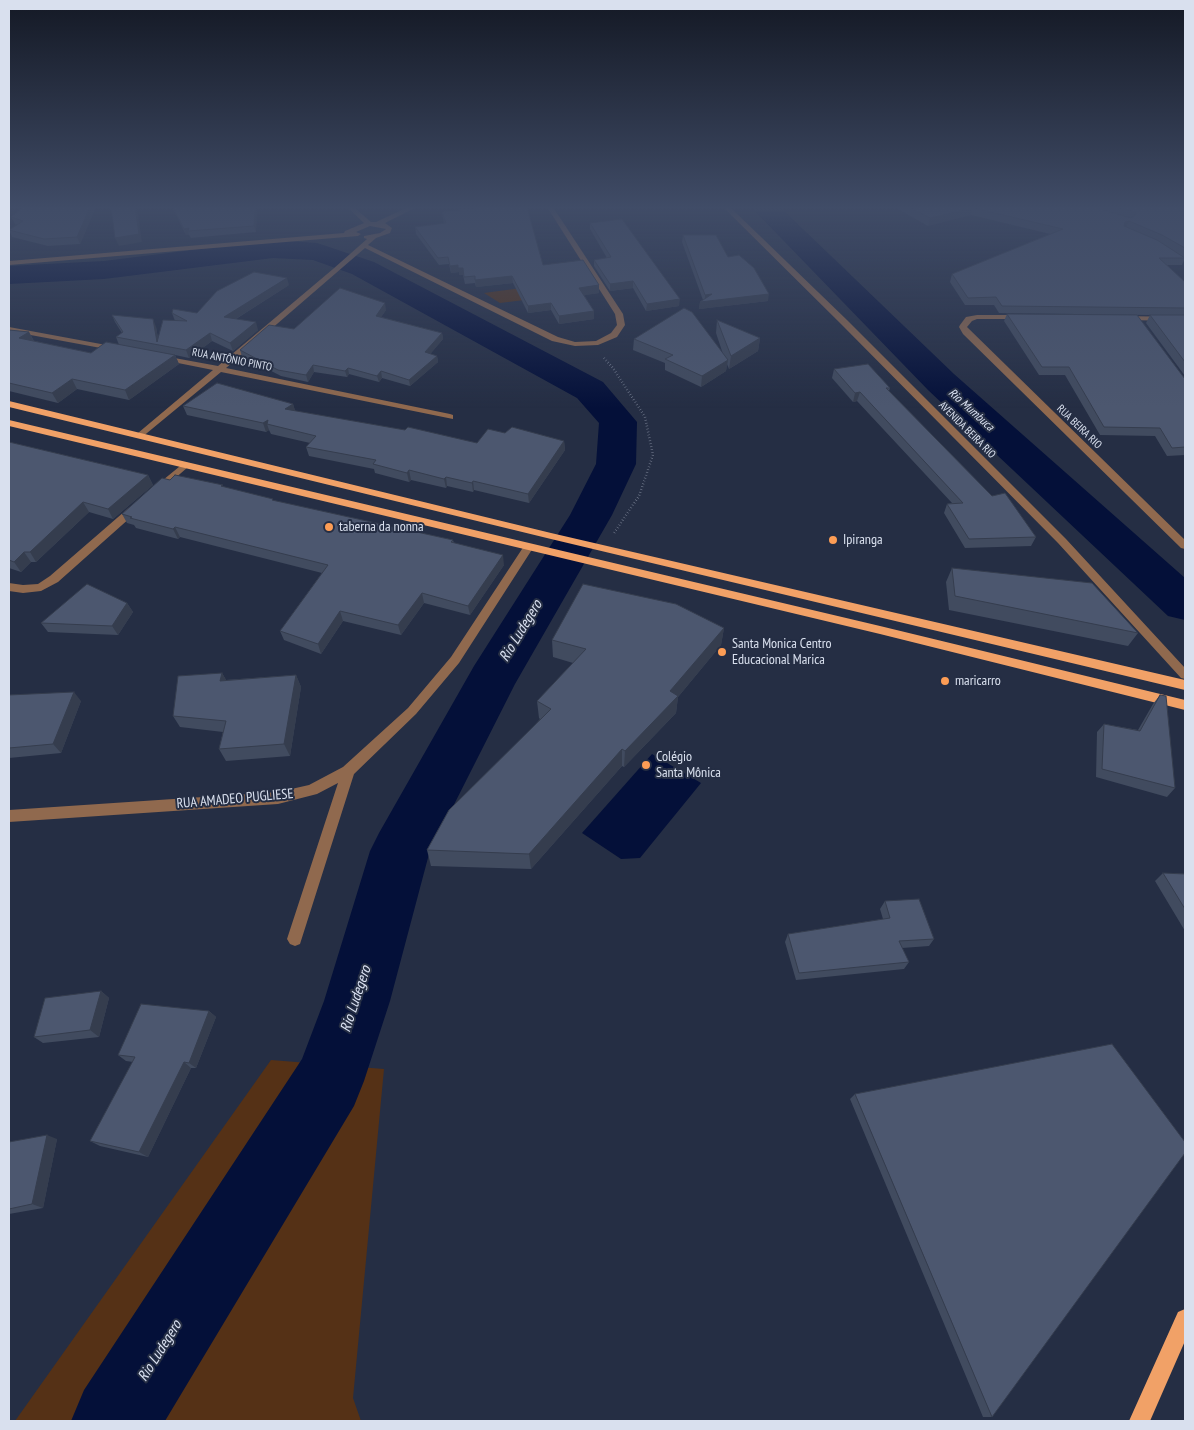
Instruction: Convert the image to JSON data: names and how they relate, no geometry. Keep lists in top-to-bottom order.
{
  "streets": {
    "street": [
      "RUA ANTÔNIO PINTO",
      "RUA BEIRA RIO",
      "AVENIDA BEIRA RIO",
      "RUA AMADEO PUGLIESE"
    ]
  },
  "water": ["Rio Mumbuca", "Rio Ludegero"],
  "places": [
    "taberna da nonna",
    "Ipiranga",
    "Santa Monica Centro Educacional Marica",
    "maricarro",
    "Colégio Santa Mônica"
  ]
}
